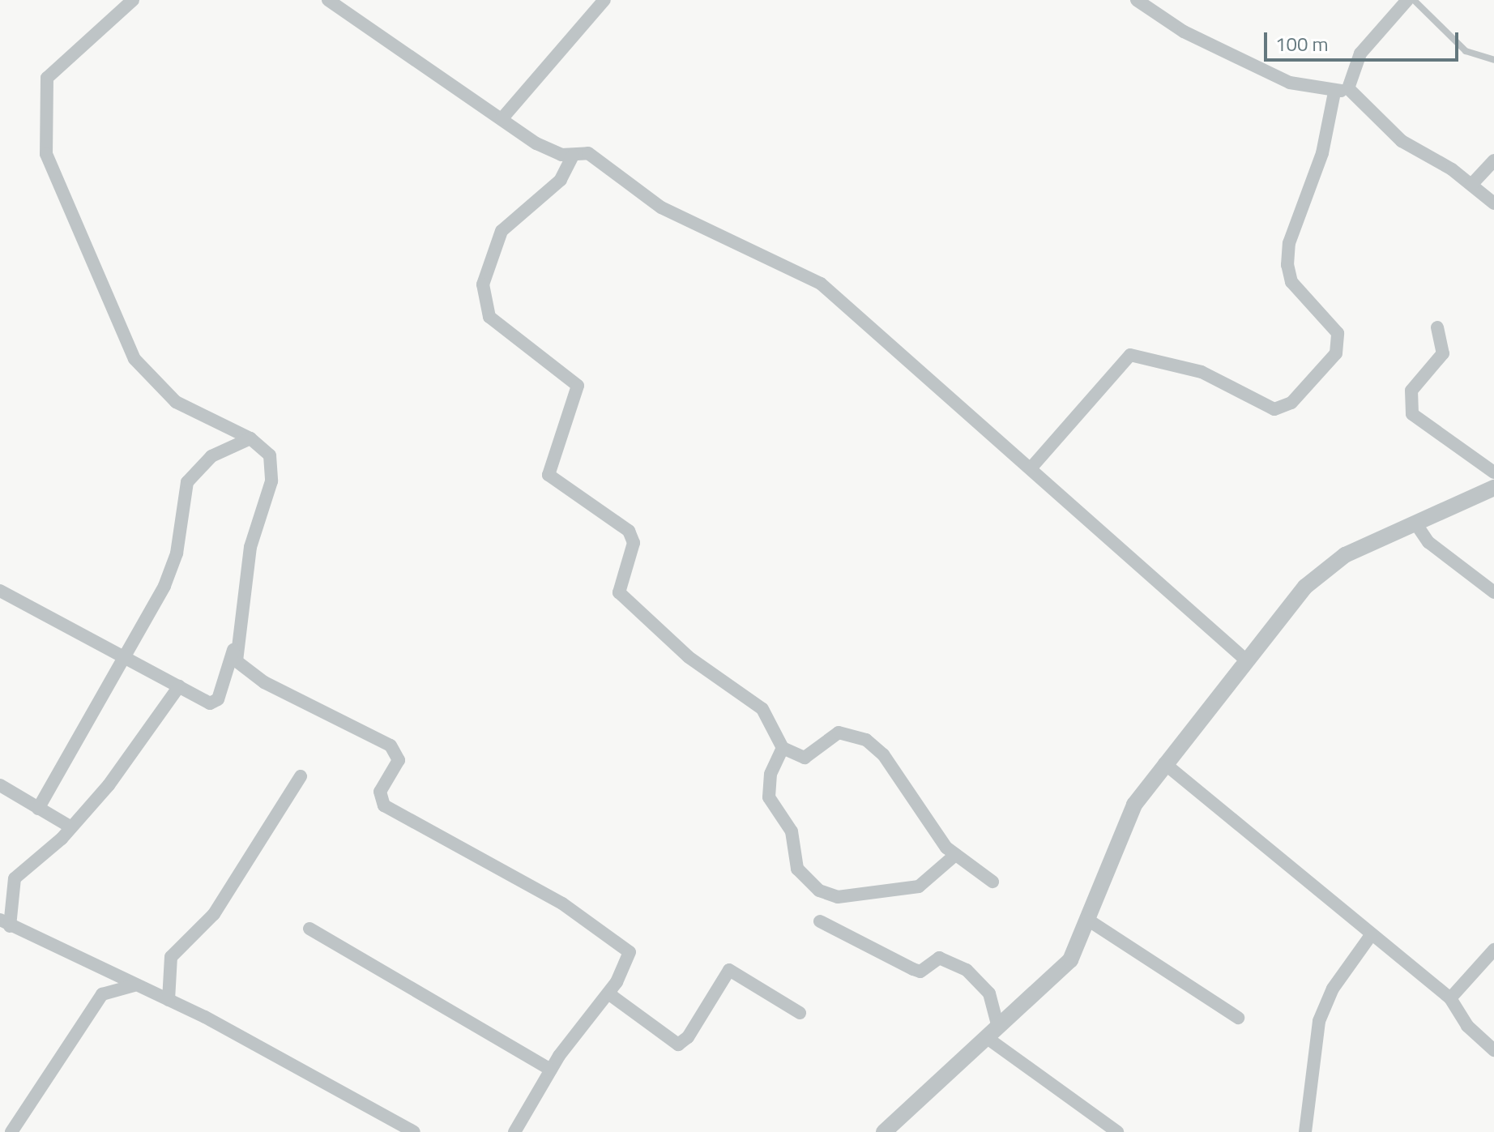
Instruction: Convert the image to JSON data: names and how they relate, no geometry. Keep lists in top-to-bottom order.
{
  "scale_bar": "100 m"
}
